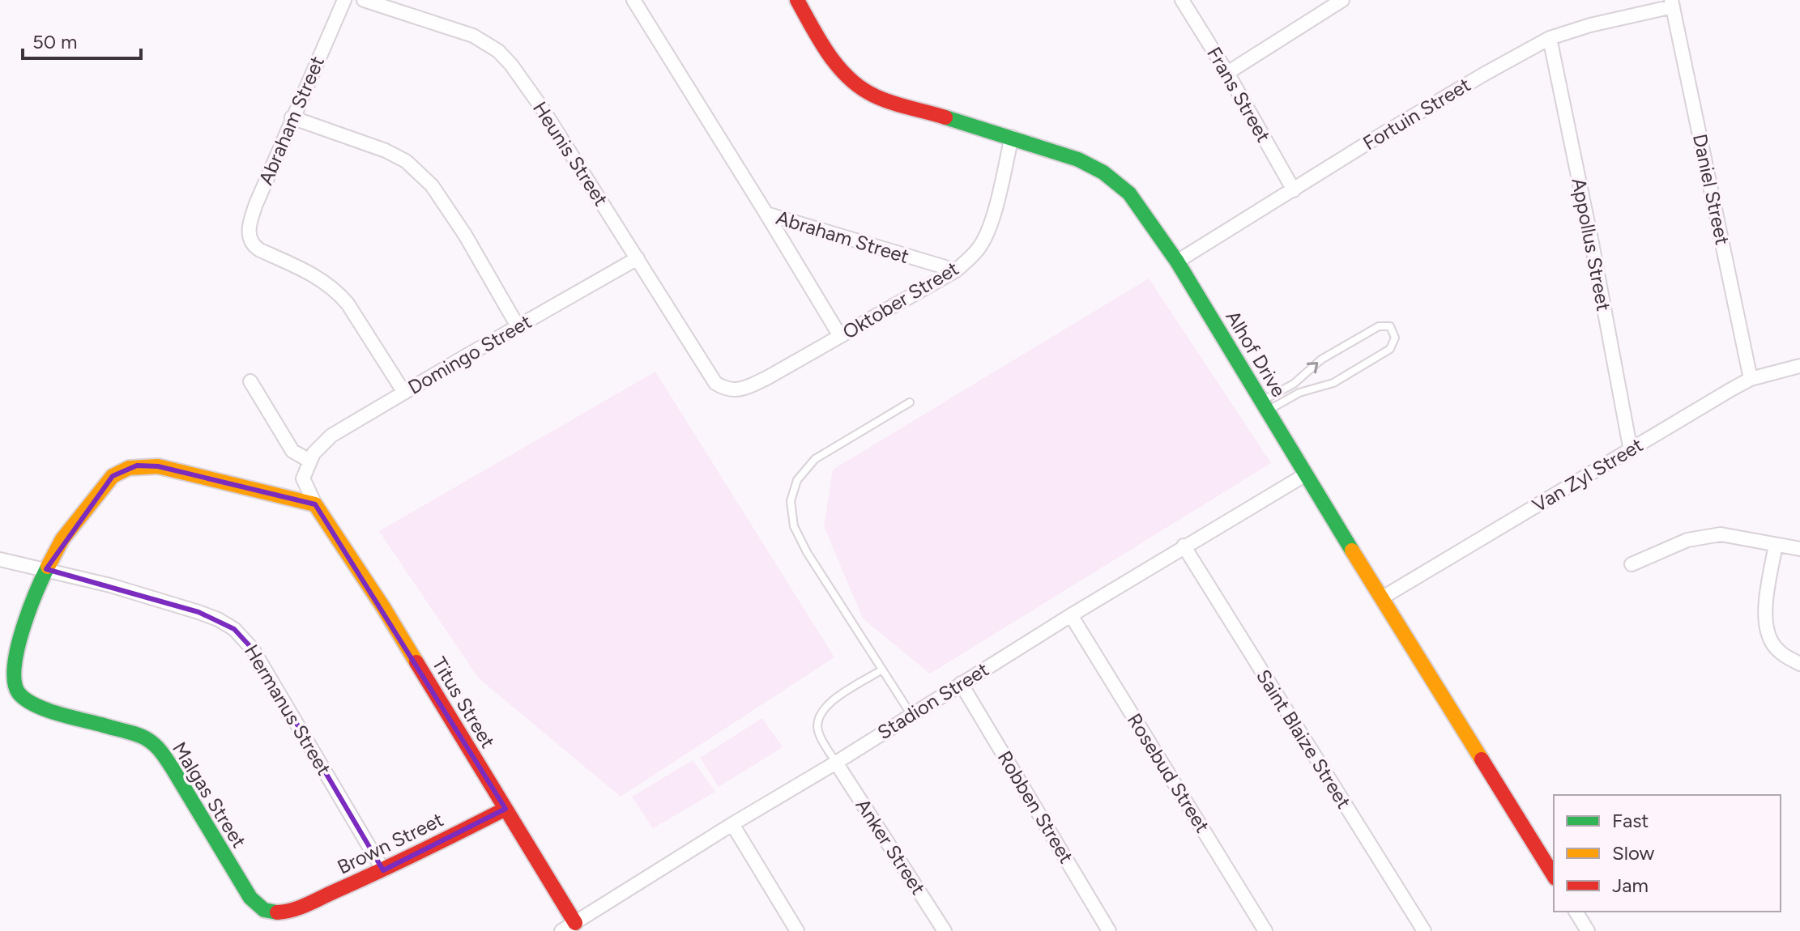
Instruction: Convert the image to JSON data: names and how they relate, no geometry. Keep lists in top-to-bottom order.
{
  "streets": {
    "street": [
      "Frans Street",
      "Fortuin Street",
      "Abraham Street",
      "Heunis Street",
      "Daniel Street",
      "Appollus Street",
      "Oktober Street",
      "Alhof Drive",
      "Domingo Street",
      "Van Zyl Street",
      "Stadion Street",
      "Titus Street",
      "Hermanus Street",
      "Saint Blaize Street",
      "Rosebud Street",
      "Malgas Street",
      "Robben Street",
      "Brown Street",
      "Anker Street"
    ]
  },
  "crossings": [
    ["Frans Street", "Fortuin Street"],
    ["Fortuin Street", "Daniel Street"],
    ["Fortuin Street", "Appollus Street"],
    ["Fortuin Street", "Alhof Drive"],
    ["Abraham Street", "Oktober Street"],
    ["Abraham Street", "Domingo Street"],
    ["Heunis Street", "Oktober Street"],
    ["Heunis Street", "Domingo Street"],
    ["Daniel Street", "Van Zyl Street"],
    ["Appollus Street", "Van Zyl Street"],
    ["Oktober Street", "Alhof Drive"],
    ["Alhof Drive", "Van Zyl Street"],
    ["Alhof Drive", "Stadion Street"],
    ["Domingo Street", "Titus Street"],
    ["Stadion Street", "Titus Street"],
    ["Stadion Street", "Saint Blaize Street"],
    ["Stadion Street", "Rosebud Street"],
    ["Stadion Street", "Robben Street"],
    ["Stadion Street", "Anker Street"],
    ["Titus Street", "Brown Street"],
    ["Hermanus Street", "Malgas Street"],
    ["Hermanus Street", "Brown Street"],
    ["Malgas Street", "Brown Street"]
  ],
  "legend": ["Fast", "Slow", "Jam"],
  "scale_bar": "50 m"
}
